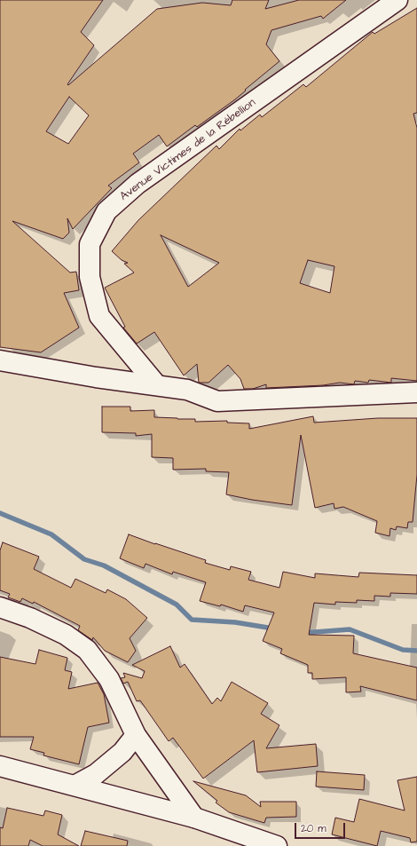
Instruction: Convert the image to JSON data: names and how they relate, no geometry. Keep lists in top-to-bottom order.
{
  "streets": {
    "main road": ["Avenue Victimes de la Rébellion"]
  },
  "scale_bar": "20 m"
}
